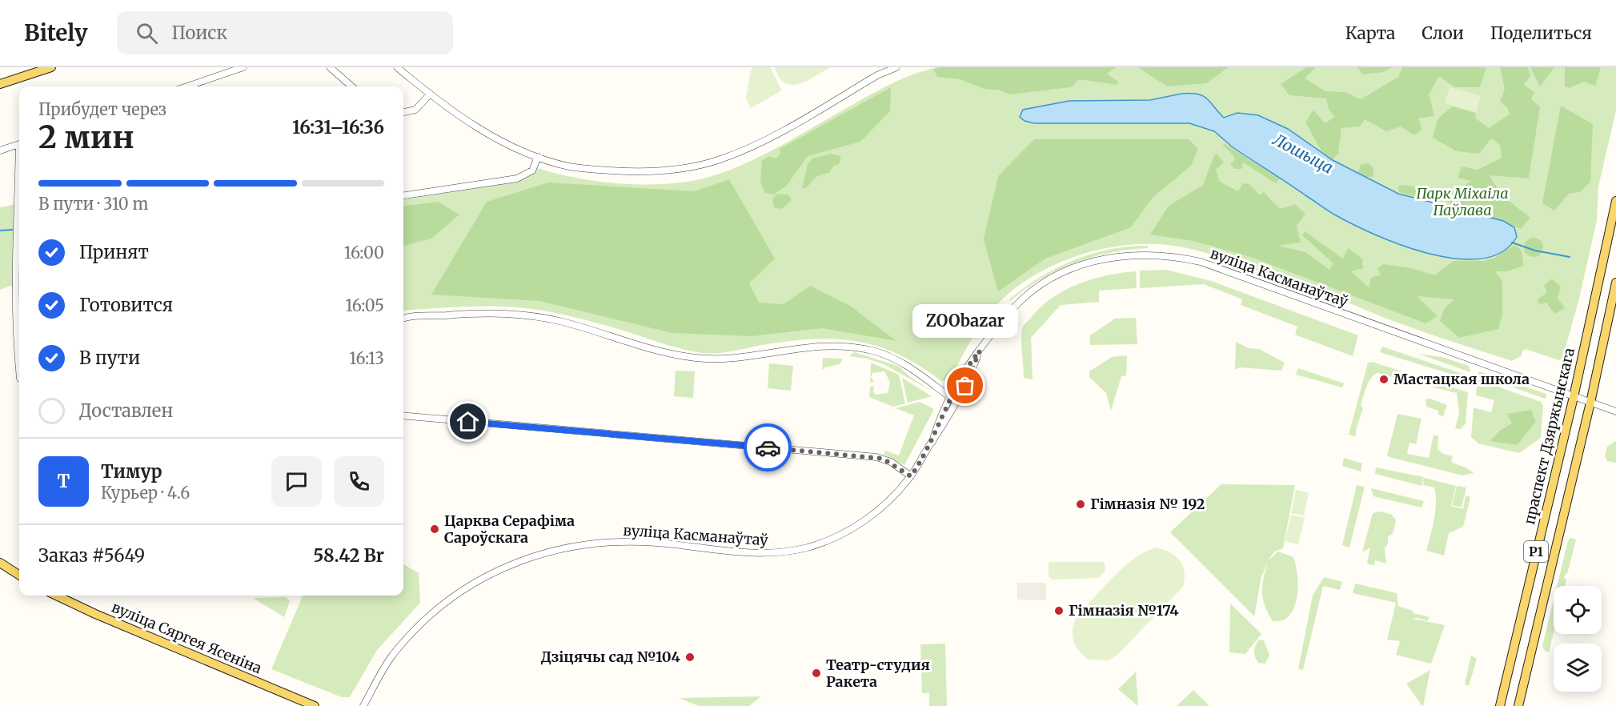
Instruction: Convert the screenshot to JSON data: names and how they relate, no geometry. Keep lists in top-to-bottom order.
{
  "streets": {
    "main road": ["праспект Дзяржынскага", "Р1", "вуліца Сяргея Ясеніна"],
    "street": ["вуліца Касманаўтаў"]
  },
  "crossings": [
    ["вуліца Касманаўтаў", "праспект Дзяржынскага"],
    ["вуліца Касманаўтаў", "Р1"]
  ],
  "water": ["Лошыца"],
  "parks": ["Парк Міхаіла Паўлава"],
  "places": [
    "Мастацкая школа",
    "ZOObazar",
    "Гімназія № 192",
    "Царква Серафіма Сароўскага",
    "Гімназія №174",
    "Дзіцячы сад №104",
    "Театр-студия Ракета"
  ],
  "page": {
    "header": "Bitely",
    "search": "Поиск",
    "nav": ["Карта", "Слои", "Поделиться"],
    "heading": ["2 мин", "Прибудет через", "16:31–16:36"],
    "panel": [
      "Тимур",
      "Курьер · 4.6",
      "Заказ #5649",
      "58.42 Br"
    ],
    "bar": "В пути · 310 m",
    "list": [
      ["Принят", "16:00"],
      ["Готовится", "16:05"],
      ["В пути", "16:13"],
      "Доставлен"
    ],
    "bubble": "ZOObazar",
    "round": "Т"
  }
}
